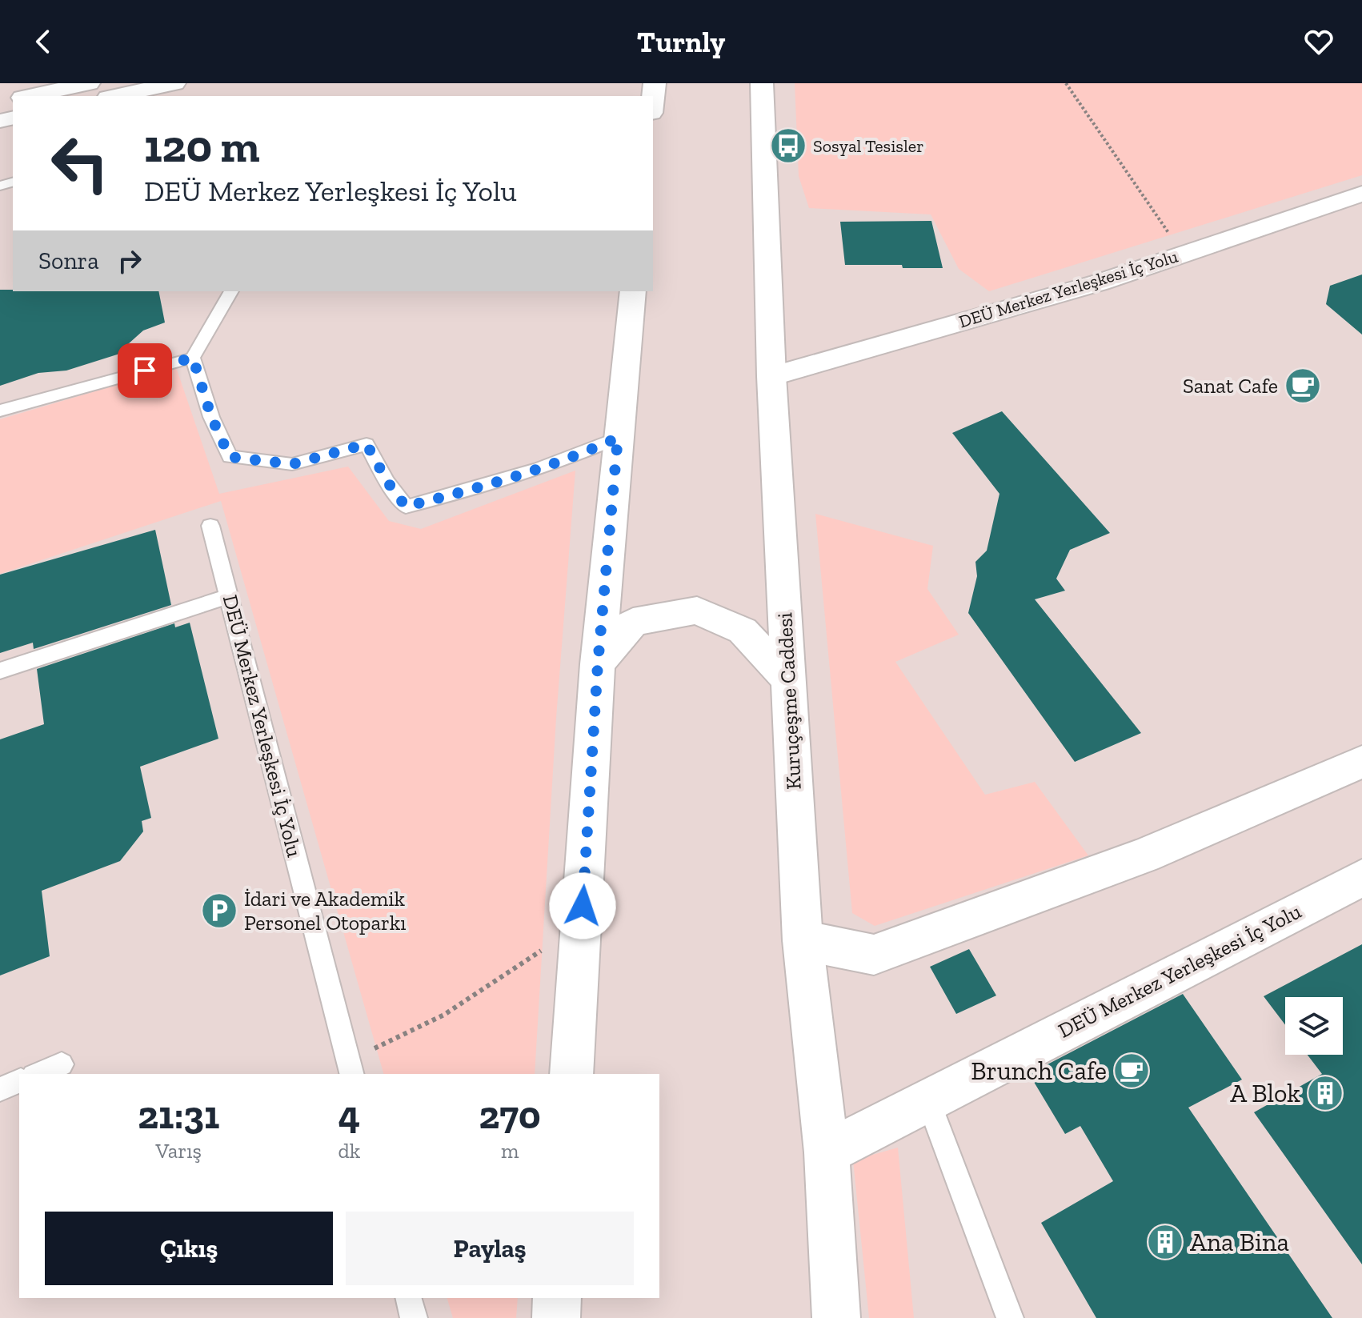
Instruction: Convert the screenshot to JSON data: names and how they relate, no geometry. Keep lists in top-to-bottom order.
{
  "streets": {
    "street": ["DEÜ Merkez Yerleşkesi İç Yolu", "Kuruçeşme Caddesi"]
  },
  "crossings": [
    ["DEÜ Merkez Yerleşkesi İç Yolu", "Kuruçeşme Caddesi"]
  ],
  "places": {
    "bus stop": ["Sosyal Tesisler"],
    "cafe": ["Sanat Cafe", "Brunch Cafe"],
    "parking": ["İdari ve Akademik Personel Otoparkı"],
    "building": ["A Blok", "Ana Bina"]
  },
  "page": {
    "header": "Turnly",
    "turn": ["120 m", "DEÜ Merkez Yerleşkesi İç Yolu"],
    "then": "Sonra",
    "eta": [
      "21:31",
      "Varış",
      "4",
      "dk",
      "270",
      "m"
    ],
    "buttons": ["Çıkış", "Paylaş"]
  }
}
